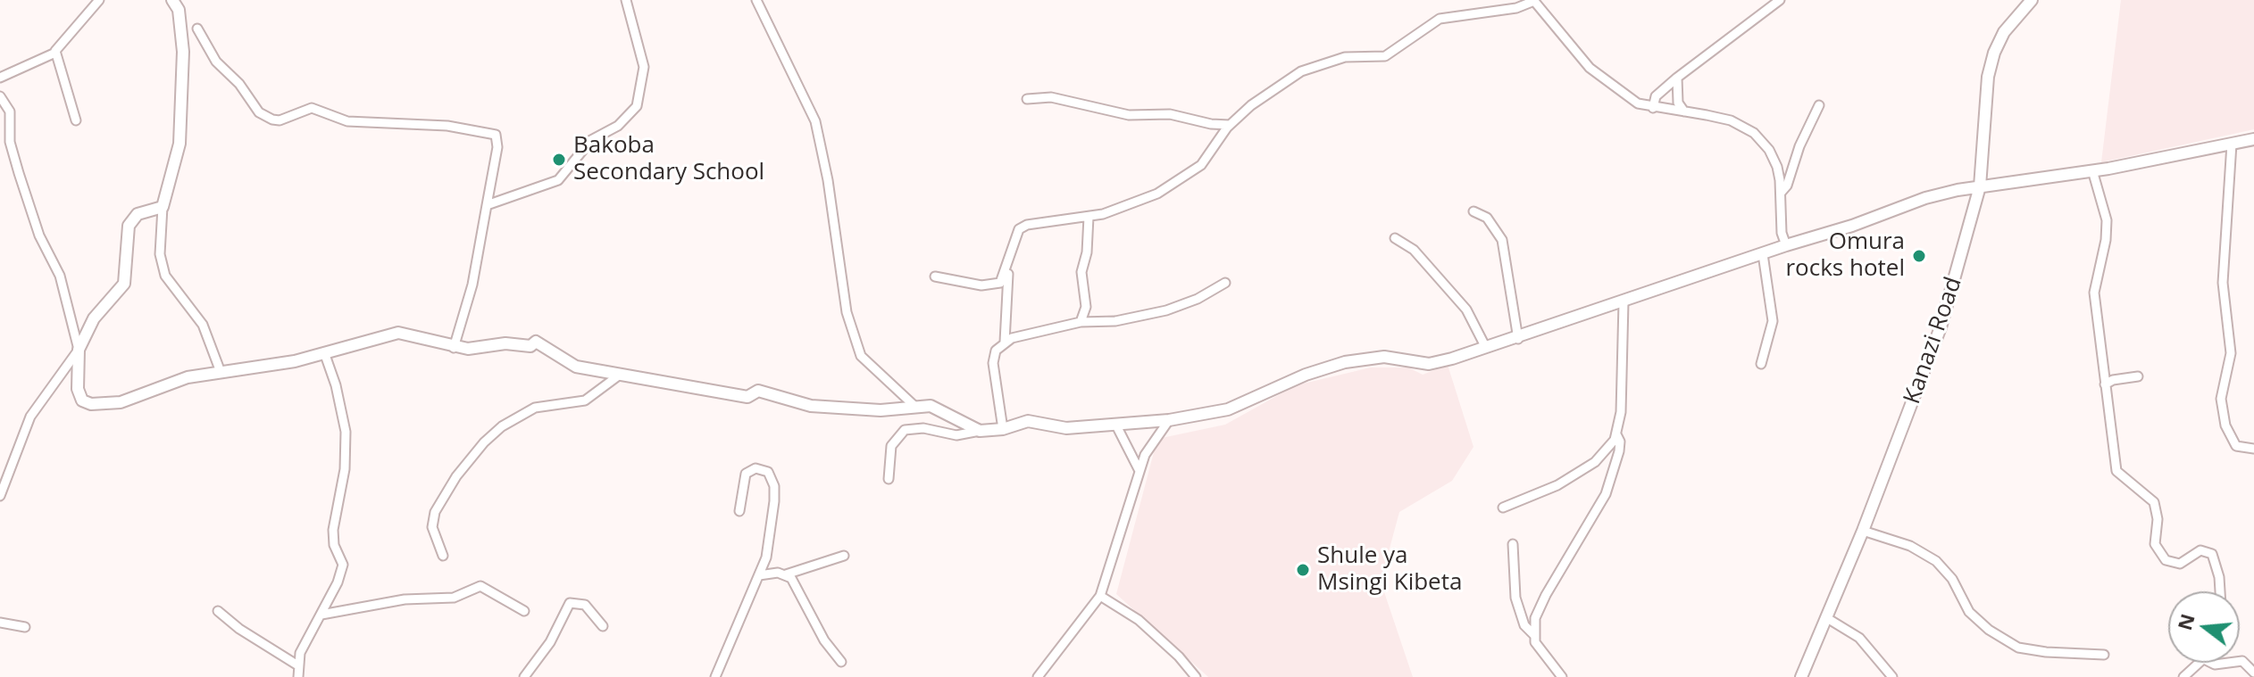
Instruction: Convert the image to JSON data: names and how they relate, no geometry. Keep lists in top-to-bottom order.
{
  "streets": {
    "street": ["Kanazi Road"]
  },
  "places": ["Bakoba Secondary School", "Omura rocks hotel", "Shule ya Msingi Kibeta"],
  "north": "left"
}
